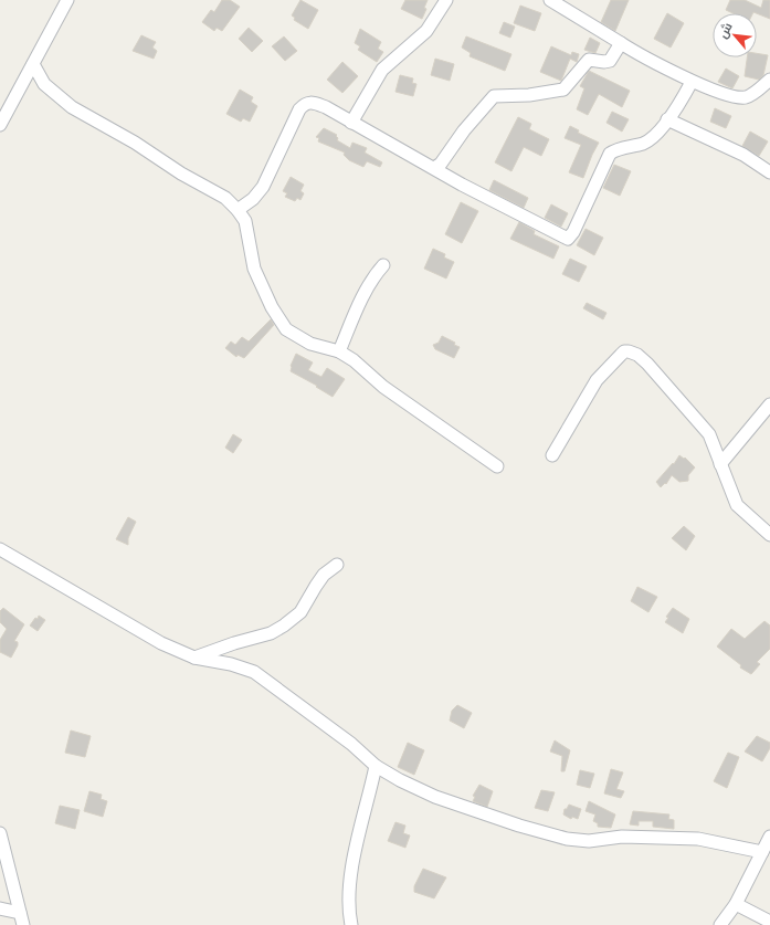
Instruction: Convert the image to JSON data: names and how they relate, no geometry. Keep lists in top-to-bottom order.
{
  "north": "top left"
}
